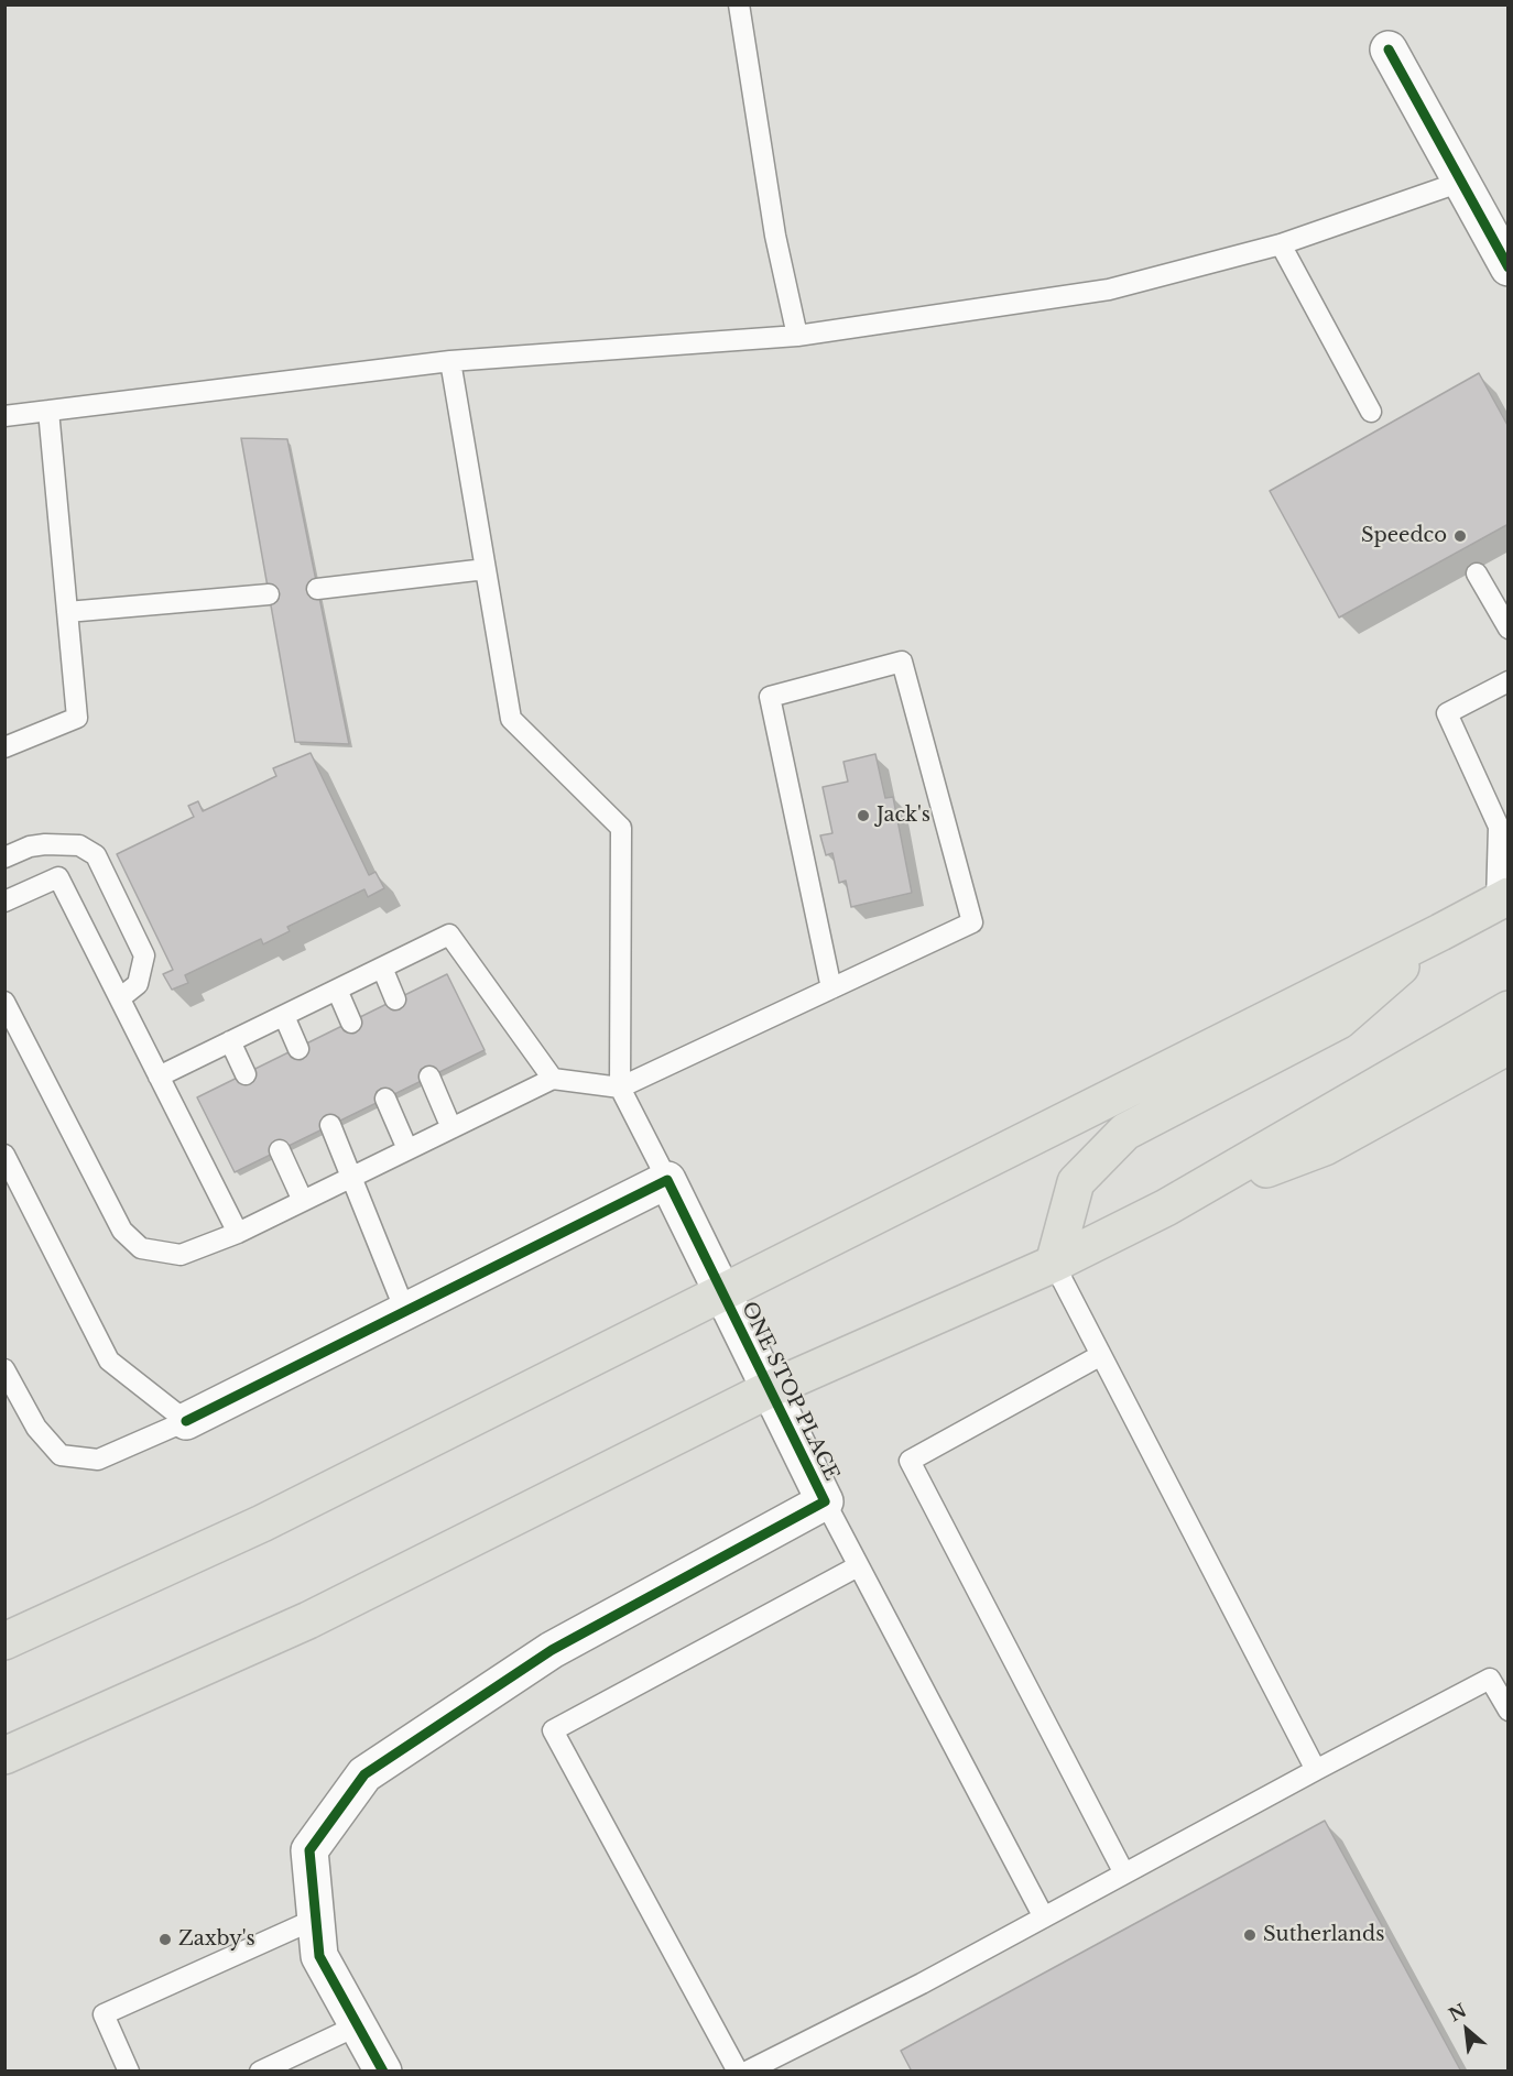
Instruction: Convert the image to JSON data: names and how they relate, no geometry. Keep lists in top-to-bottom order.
{
  "streets": {
    "street": ["ONE STOP PLACE"]
  },
  "places": [
    "Speedco",
    "Jack's",
    "Sutherlands",
    "Zaxby's"
  ],
  "north": "top left"
}
